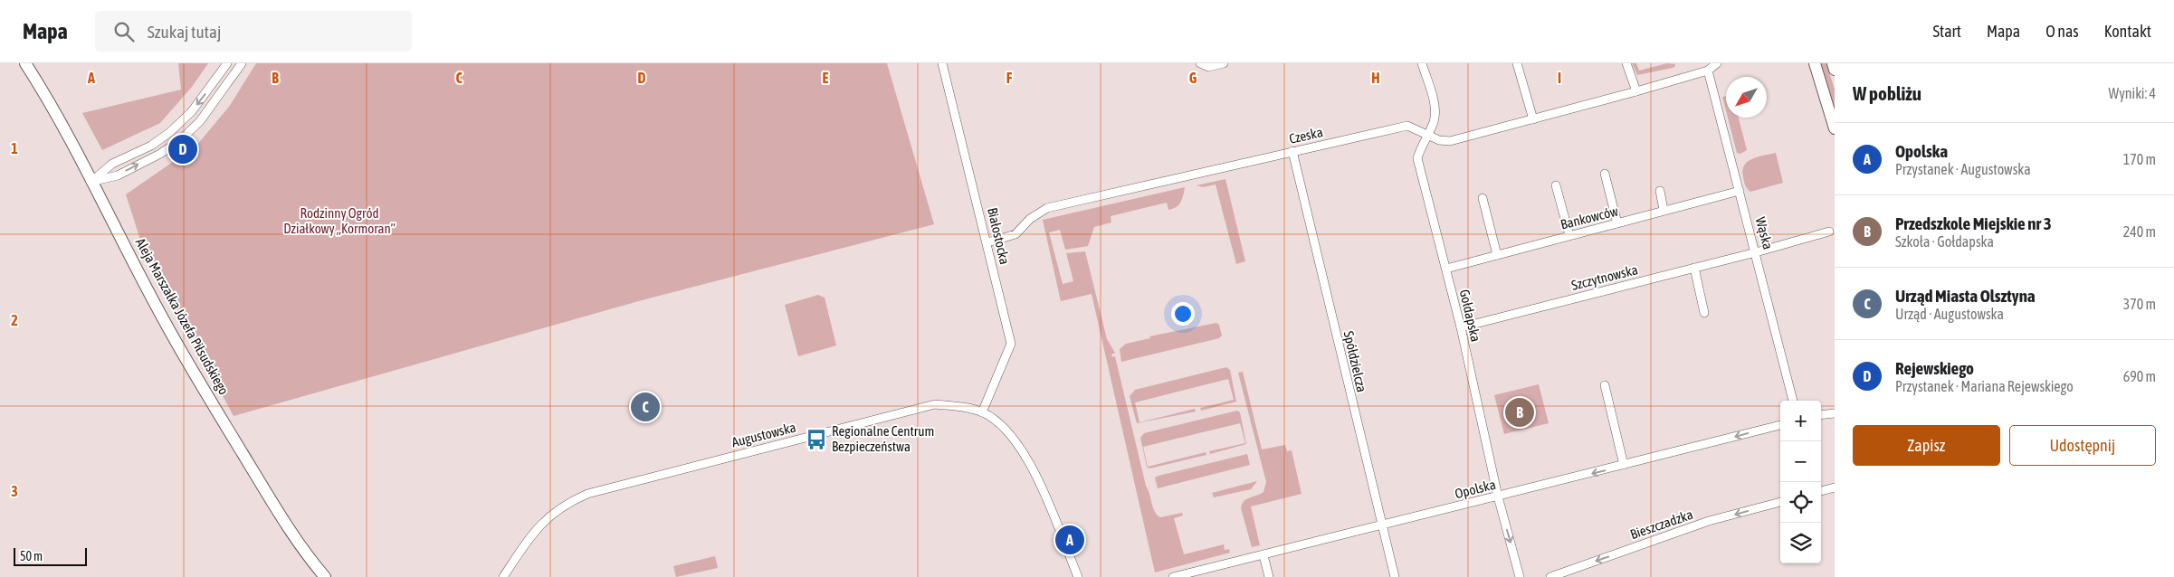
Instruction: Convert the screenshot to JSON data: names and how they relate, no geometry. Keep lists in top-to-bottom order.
{
  "streets": {
    "street": [
      "Czeska",
      "Bankowców",
      "Wąska",
      "Białostocka",
      "Szczytnowska",
      "Gołdapska",
      "Aleja Marszałka Józefa Piłsudskiego",
      "Spółdzielcza",
      "Augustowska",
      "Opolska",
      "Bieszczadzka"
    ]
  },
  "crossings": [
    ["Czeska", "Wąska"],
    ["Czeska", "Białostocka"],
    ["Czeska", "Gołdapska"],
    ["Czeska", "Spółdzielcza"],
    ["Bankowców", "Wąska"],
    ["Bankowców", "Gołdapska"],
    ["Wąska", "Szczytnowska"],
    ["Białostocka", "Augustowska"],
    ["Szczytnowska", "Gołdapska"],
    ["Gołdapska", "Opolska"],
    ["Spółdzielcza", "Opolska"]
  ],
  "one_way": ["Opolska", "Bieszczadzka"],
  "parks": ["Rodzinny Ogród Działkowy „Kormoran”"],
  "places": {
    "bus stop": ["Regionalne Centrum Bezpieczeństwa"]
  },
  "scale_bar": "50 m",
  "north": "bottom left",
  "page": {
    "header": "Mapa",
    "search": "Szukaj tutaj",
    "nav": [
      "Start",
      "Mapa",
      "O nas",
      "Kontakt"
    ],
    "heading": ["W pobliżu", "Wyniki: 4"],
    "list": [
      {
        "mark": "A",
        "name": "Opolska",
        "note": "Przystanek · Augustowska",
        "value": "170 m"
      },
      {
        "mark": "B",
        "name": "Przedszkole Miejskie nr 3",
        "note": "Szkoła · Gołdapska",
        "value": "240 m"
      },
      {
        "mark": "C",
        "name": "Urząd Miasta Olsztyna",
        "note": "Urząd · Augustowska",
        "value": "370 m"
      },
      {
        "mark": "D",
        "name": "Rejewskiego",
        "note": "Przystanek · Mariana Rejewskiego",
        "value": "690 m"
      }
    ],
    "pins": [
      "D",
      "C",
      "B",
      "A"
    ],
    "map_buttons": ["+", "−"],
    "buttons": ["Zapisz", "Udostępnij"],
    "scale": "50 m"
  },
  "grid": {
    "columns": [
      "A",
      "B",
      "C",
      "D",
      "E",
      "F",
      "G",
      "H",
      "I"
    ],
    "rows": ["1", "2", "3"]
  }
}
